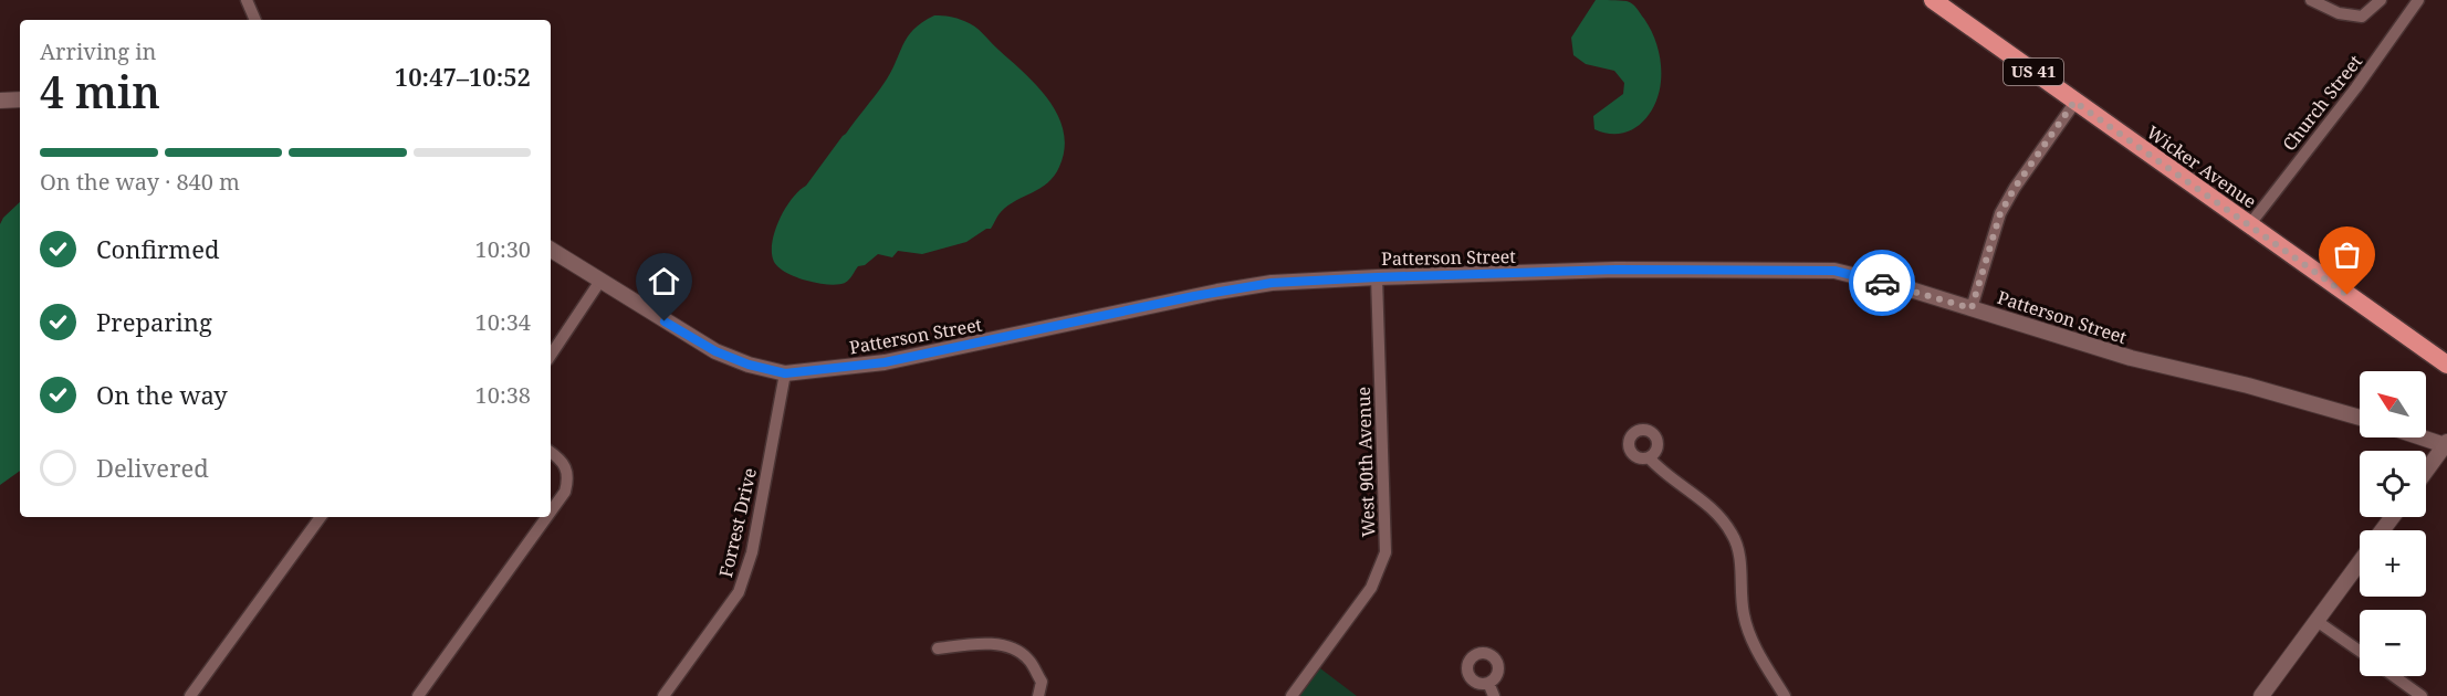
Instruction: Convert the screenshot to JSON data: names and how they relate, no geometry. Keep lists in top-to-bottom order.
{
  "streets": {
    "highway": ["US 41", "Wicker Avenue"],
    "street": [
      "Church Street",
      "Patterson Street",
      "West 90th Avenue",
      "Forrest Drive"
    ]
  },
  "crossings": [
    ["Church Street", "Wicker Avenue"],
    ["Patterson Street", "West 90th Avenue"],
    ["Patterson Street", "Forrest Drive"]
  ],
  "north": "top left",
  "page": {
    "heading": ["4 min", "Arriving in", "10:47–10:52"],
    "bar": "On the way · 840 m",
    "list": [
      ["Confirmed", "10:30"],
      ["Preparing", "10:34"],
      ["On the way", "10:38"],
      "Delivered"
    ],
    "map_buttons": ["+", "−"]
  }
}
